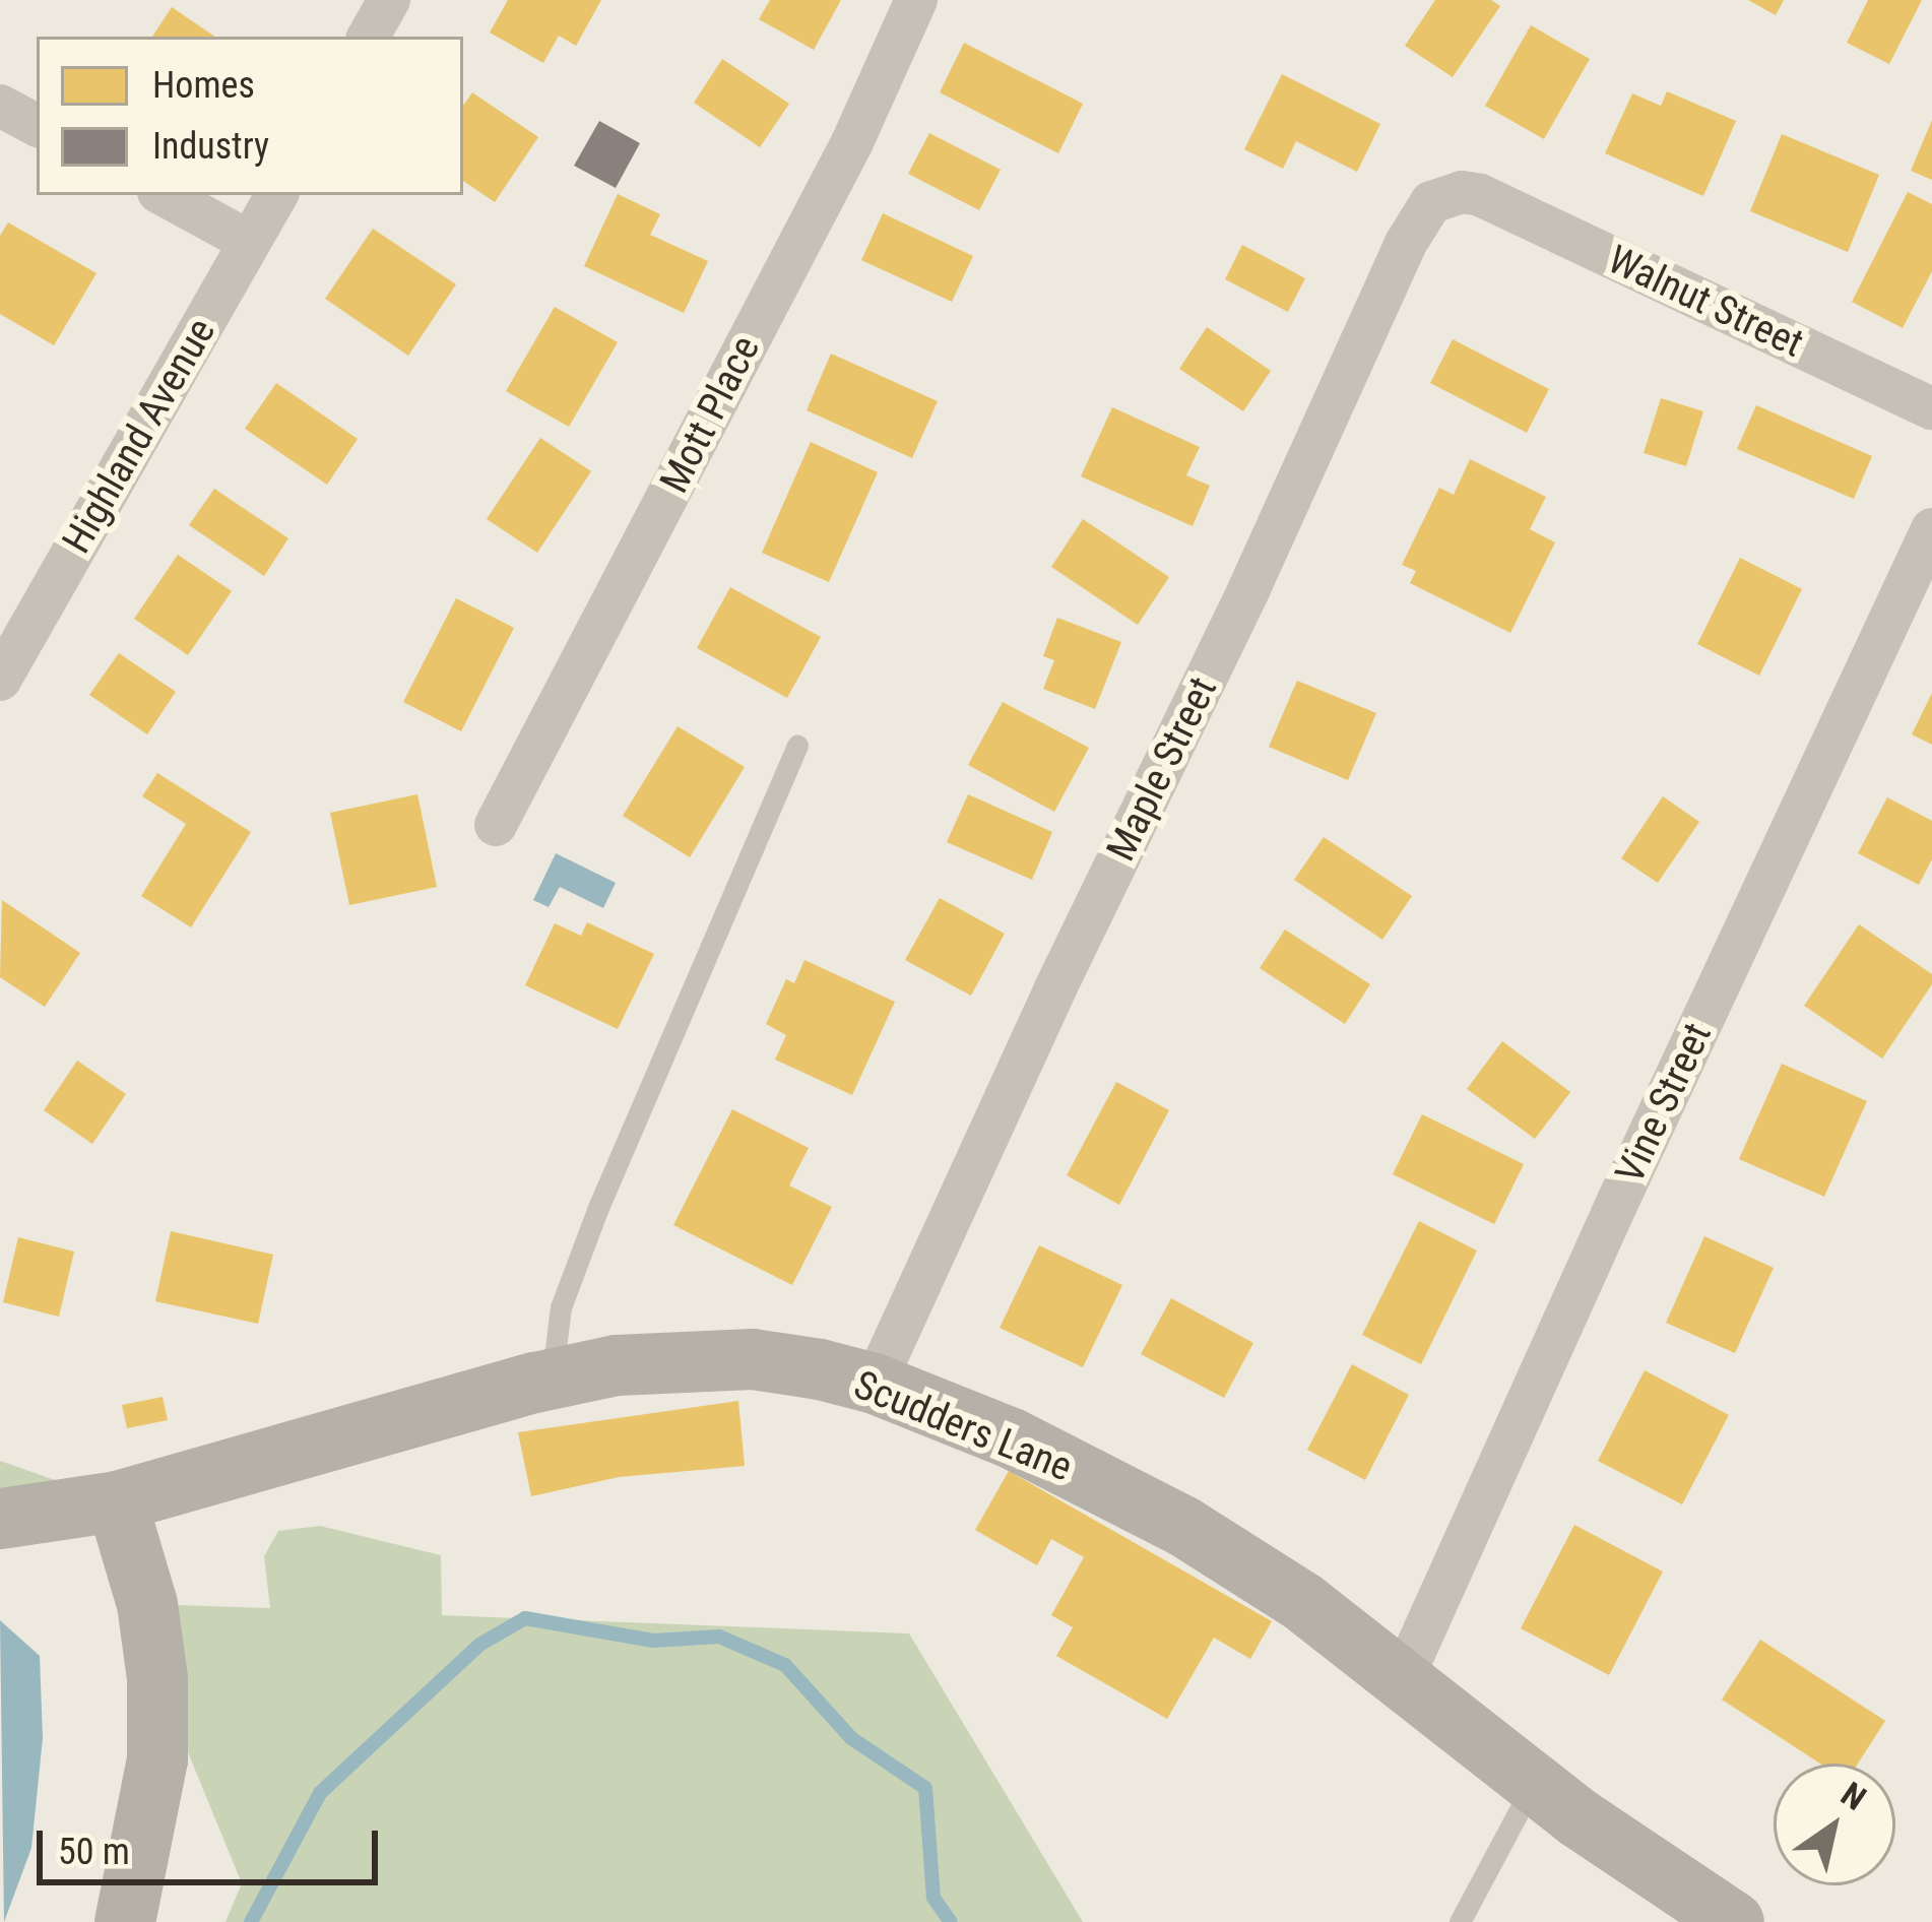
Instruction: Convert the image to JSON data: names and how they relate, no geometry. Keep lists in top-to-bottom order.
{
  "streets": {
    "street": [
      "Walnut Street",
      "Mott Place",
      "Highland Avenue",
      "Maple Street",
      "Vine Street",
      "Scudders Lane"
    ]
  },
  "crossings": [
    ["Walnut Street", "Maple Street"],
    ["Maple Street", "Scudders Lane"],
    ["Vine Street", "Scudders Lane"]
  ],
  "legend": ["Homes", "Industry"],
  "scale_bar": "50 m",
  "north": "top right"
}
